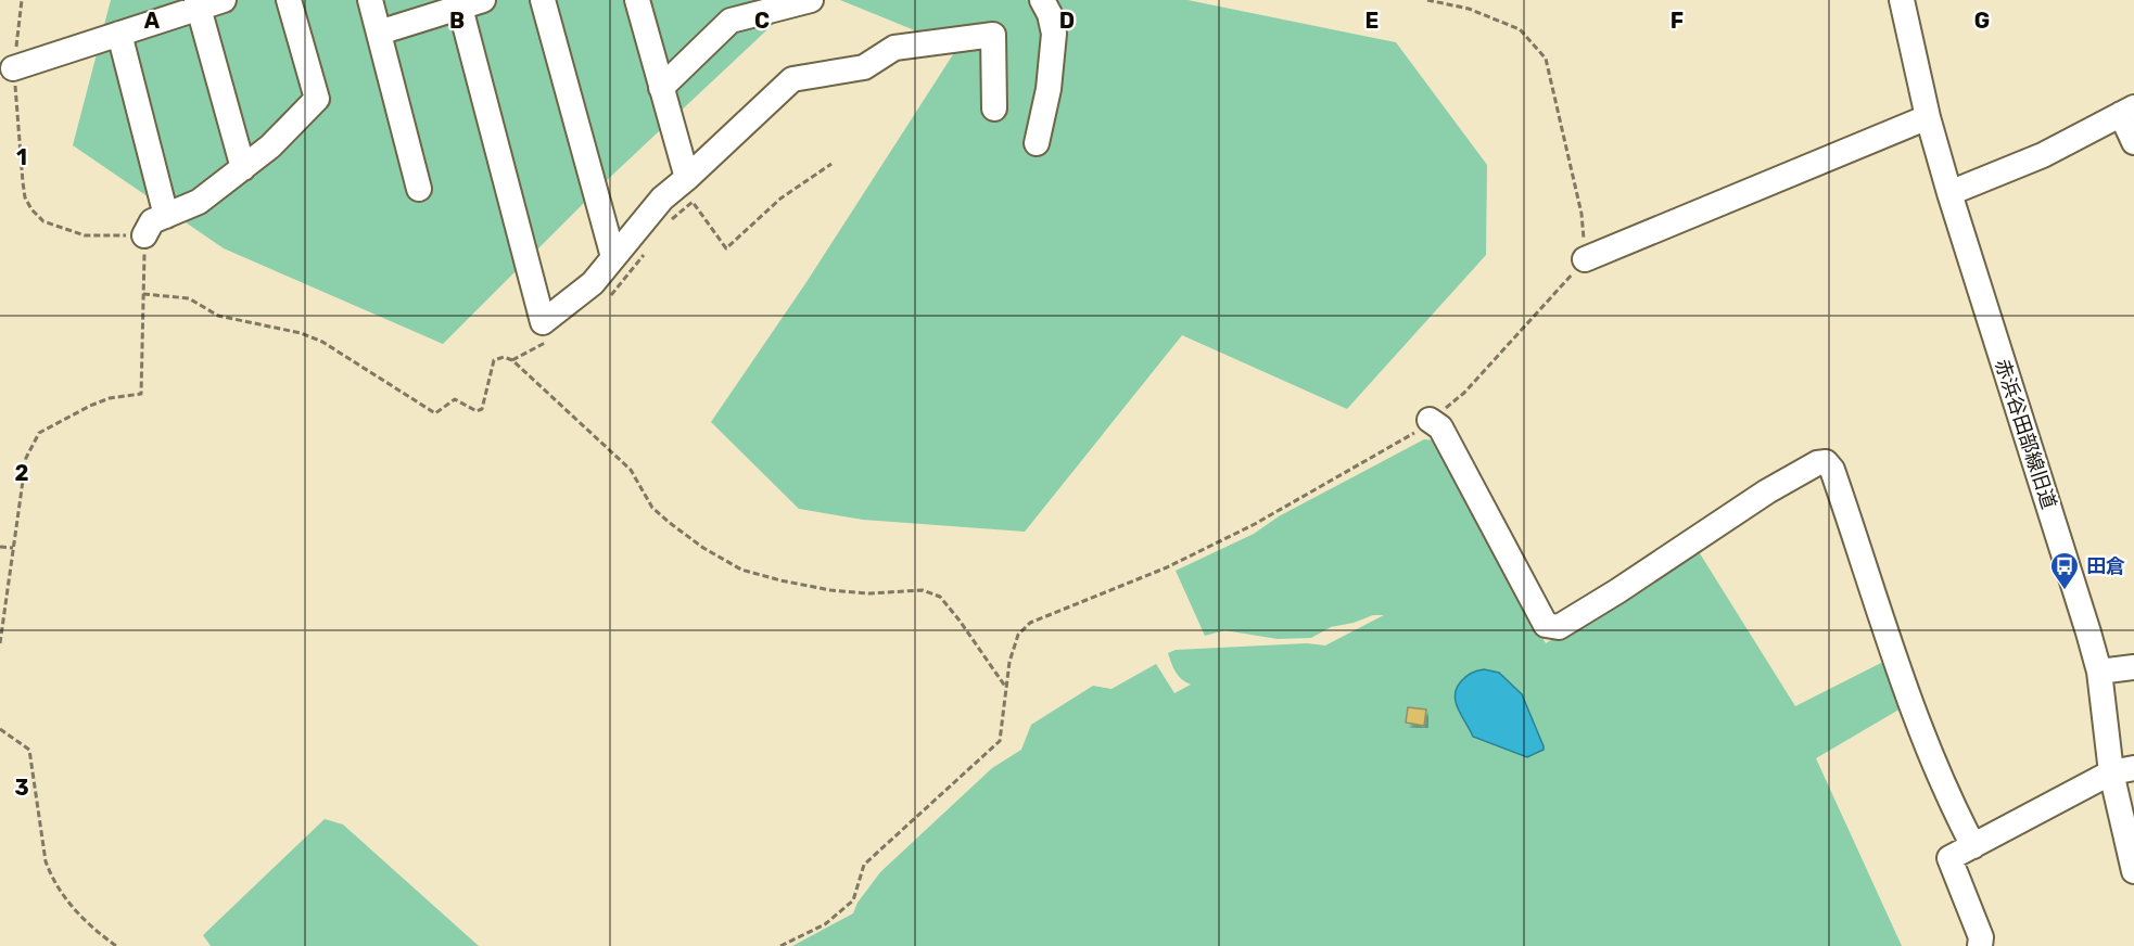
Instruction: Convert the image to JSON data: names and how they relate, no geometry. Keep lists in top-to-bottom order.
{
  "streets": {
    "street": ["赤浜谷田部線旧道"]
  },
  "places": {
    "bus stop": ["田倉"]
  },
  "grid": {
    "columns": [
      "A",
      "B",
      "C",
      "D",
      "E",
      "F",
      "G"
    ],
    "rows": ["1", "2", "3"]
  }
}
